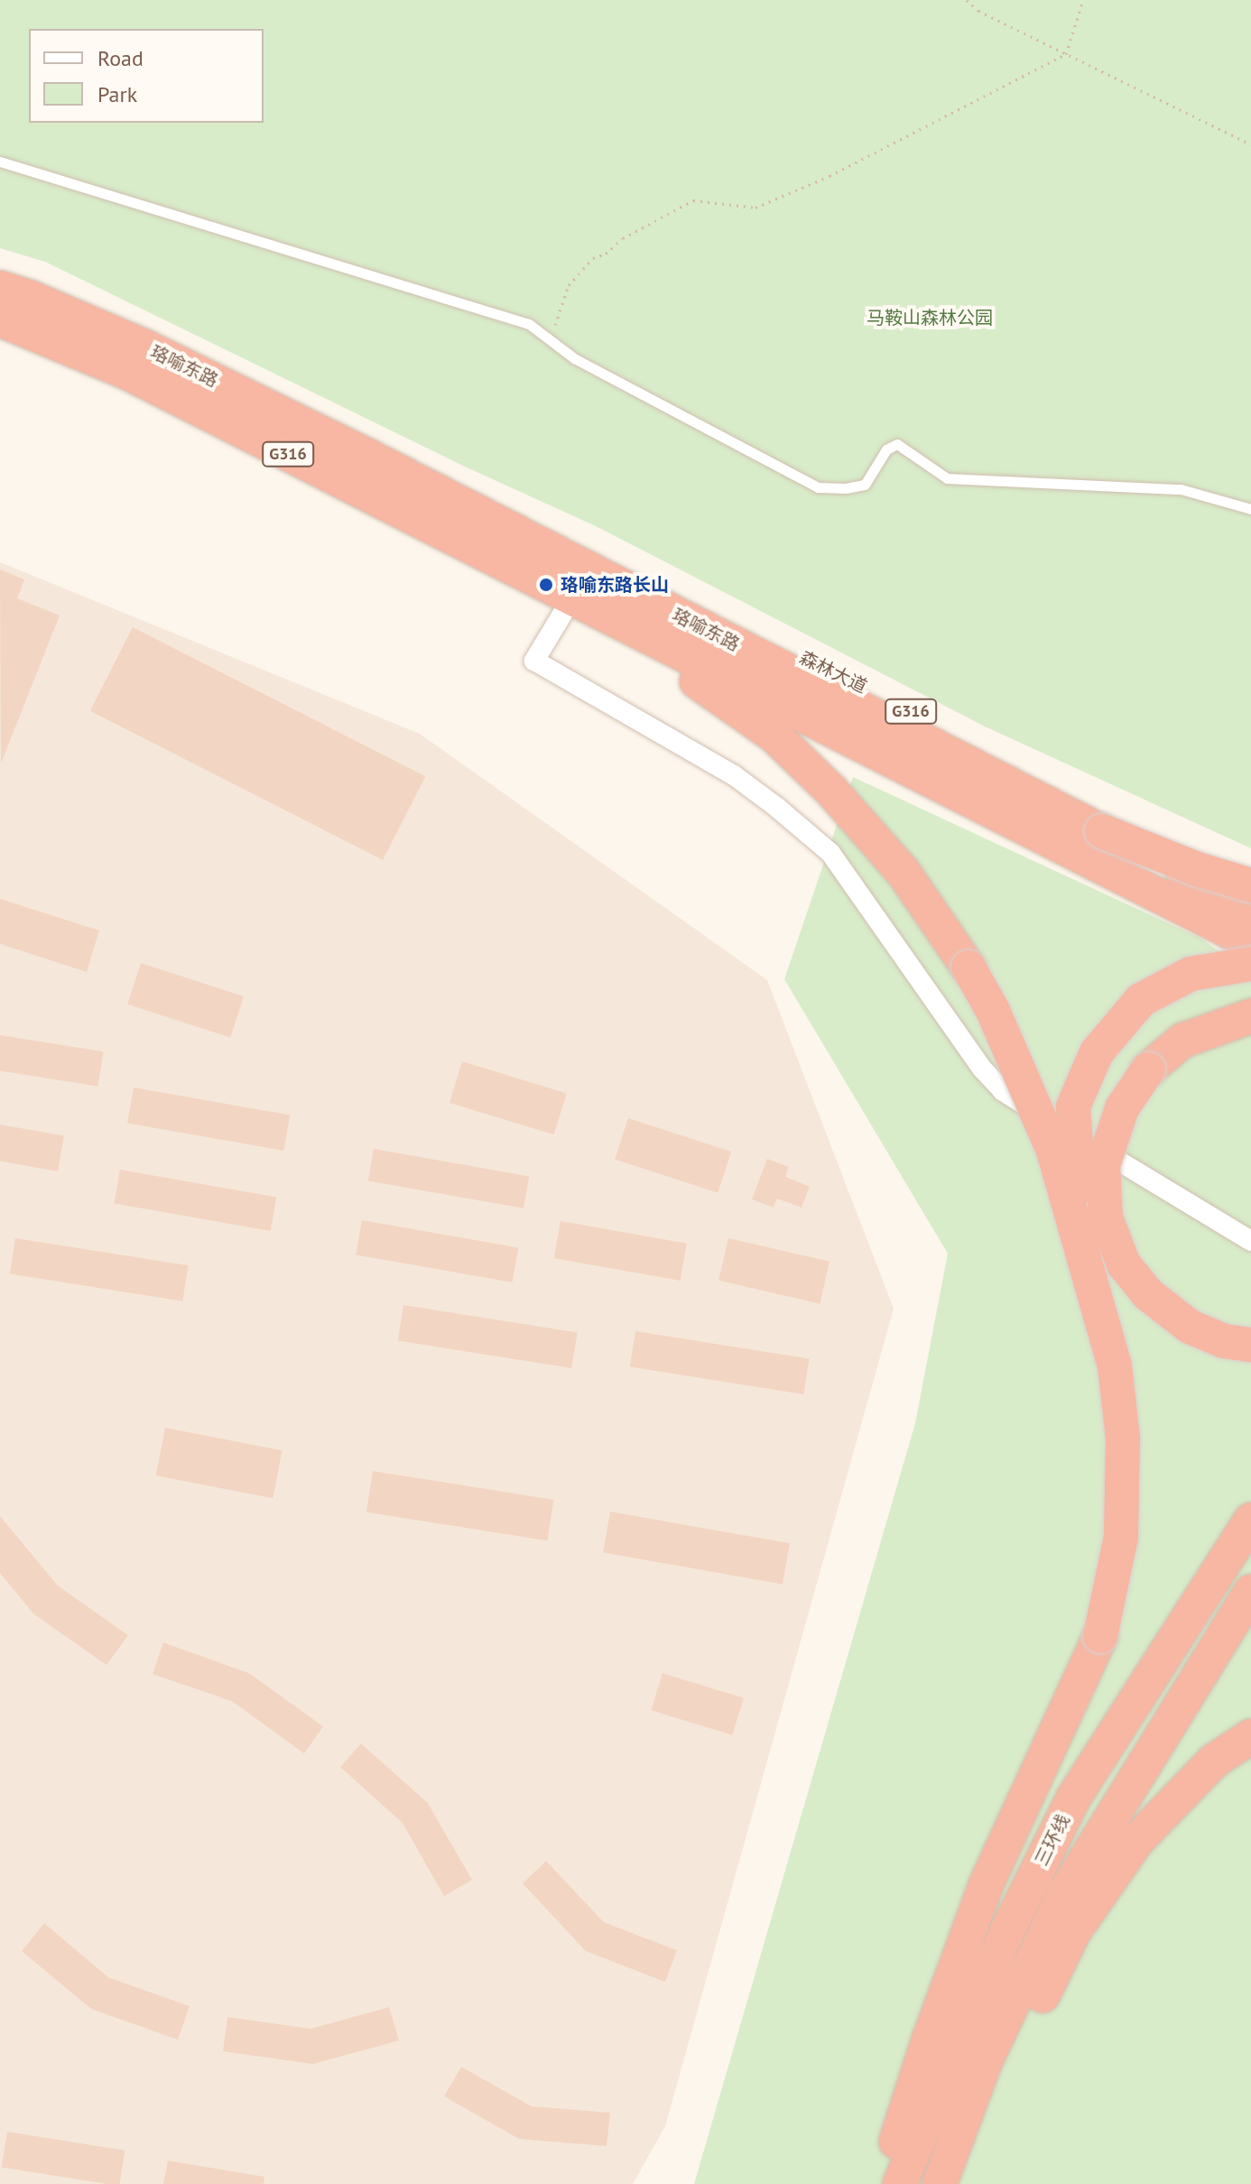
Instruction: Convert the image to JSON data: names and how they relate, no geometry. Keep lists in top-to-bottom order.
{
  "streets": {
    "highway": [
      "珞喻东路",
      "G316",
      "森林大道",
      "三环线"
    ]
  },
  "crossings": [
    ["珞喻东路", "G316"],
    ["珞喻东路", "森林大道"]
  ],
  "parks": ["马鞍山森林公园"],
  "places": ["珞喻东路长山"],
  "legend": ["Road", "Park"]
}
